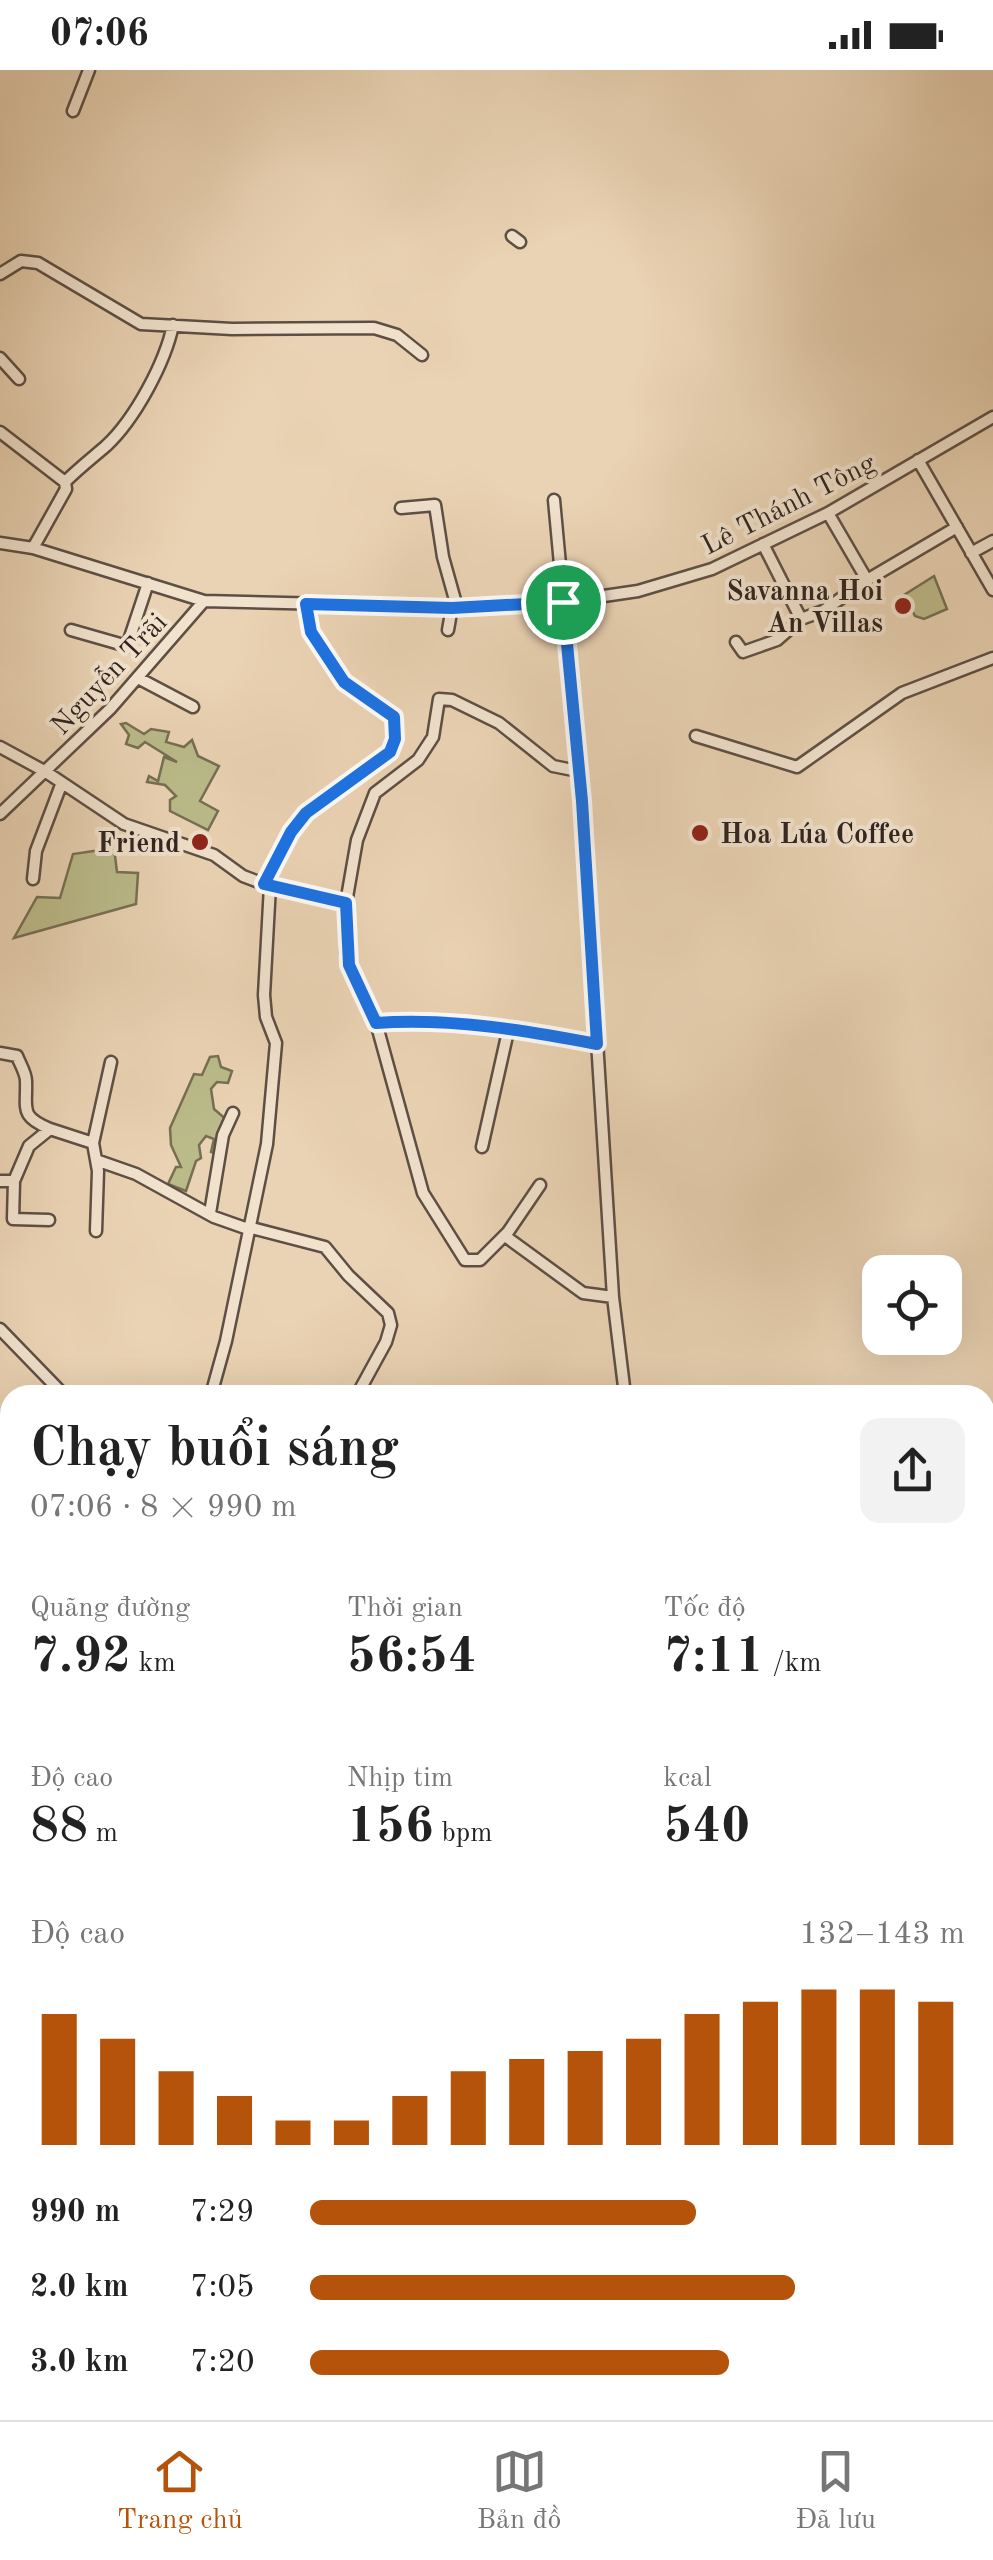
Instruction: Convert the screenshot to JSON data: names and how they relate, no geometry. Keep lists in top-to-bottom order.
{
  "streets": {
    "street": ["Lê Thánh Tông", "Nguyễn Trãi"]
  },
  "crossings": [
    ["Lê Thánh Tông", "Nguyễn Trãi"]
  ],
  "places": ["Savanna Hoi An Villas", "Hoa Lúa Coffee", "Friend"],
  "page": {
    "status": "07:06",
    "heading": ["Chạy buổi sáng", "07:06 · 8 × 990 m"],
    "stats": [
      ["Quãng đường", "7.92 km"],
      ["Thời gian", "56:54"],
      ["Tốc độ", "7:11 /km"],
      ["Độ cao", "88 m"],
      ["Nhịp tim", "156 bpm"],
      ["kcal", "540"]
    ],
    "chart": ["Độ cao", "132–143 m"],
    "list": [
      {
        "name": "990 m",
        "note": "7:29"
      },
      {
        "name": "2.0 km",
        "note": "7:05"
      },
      {
        "name": "3.0 km",
        "note": "7:20"
      }
    ],
    "tabs": ["Trang chủ", "Bản đồ", "Đã lưu"]
  }
}
